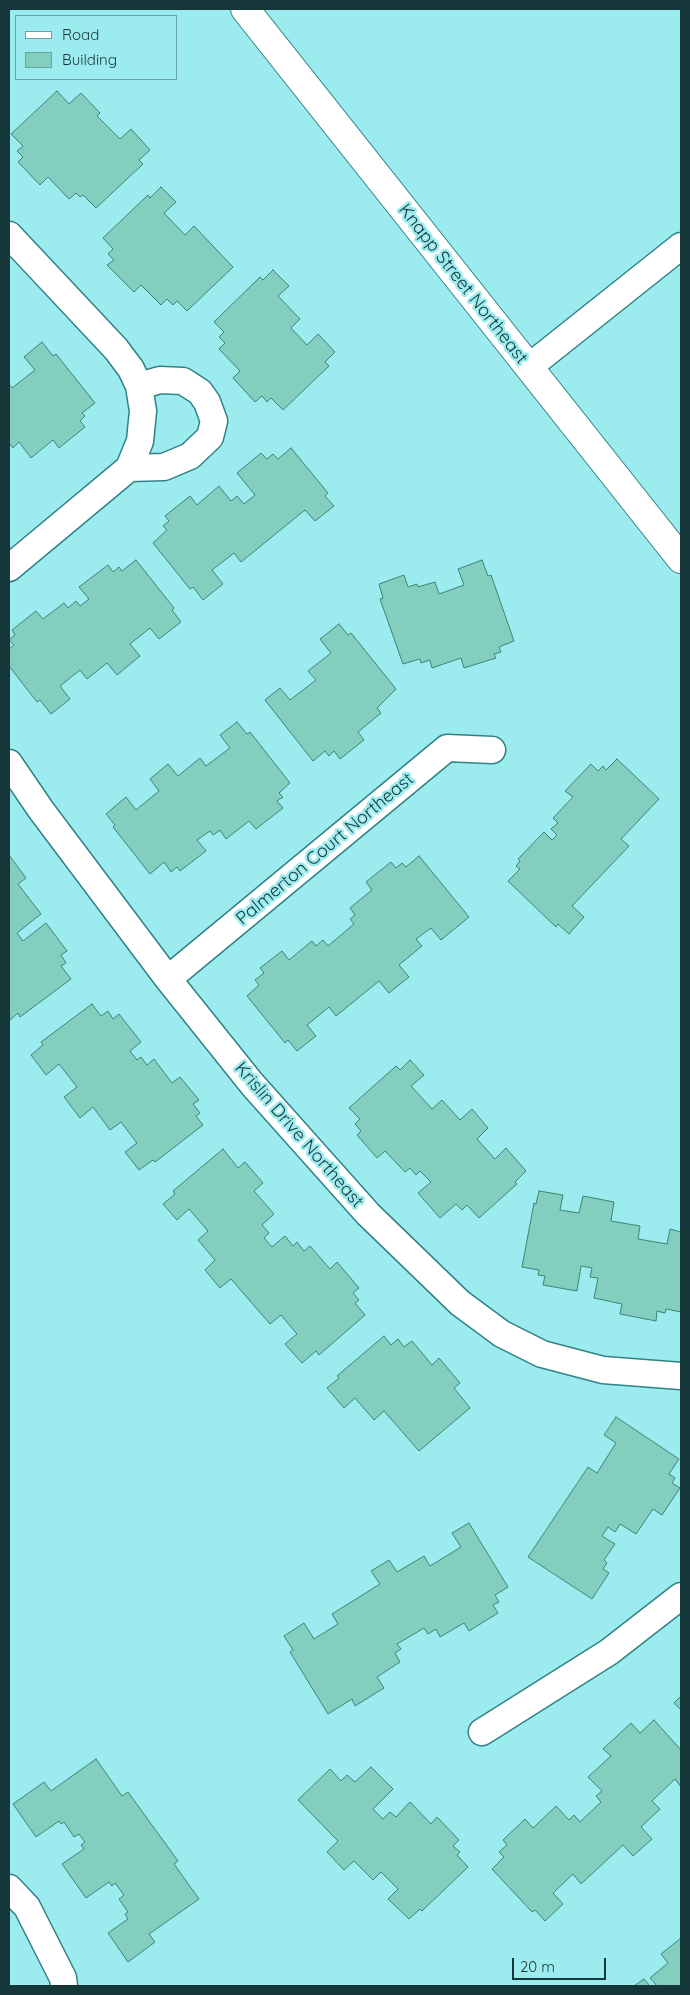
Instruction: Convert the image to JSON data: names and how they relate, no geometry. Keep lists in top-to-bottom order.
{
  "streets": {
    "main road": ["Knapp Street Northeast"],
    "street": ["Palmerton Court Northeast", "Krislin Drive Northeast"]
  },
  "crossings": [
    ["Palmerton Court Northeast", "Krislin Drive Northeast"]
  ],
  "legend": ["Road", "Building"],
  "scale_bar": "20 m"
}
